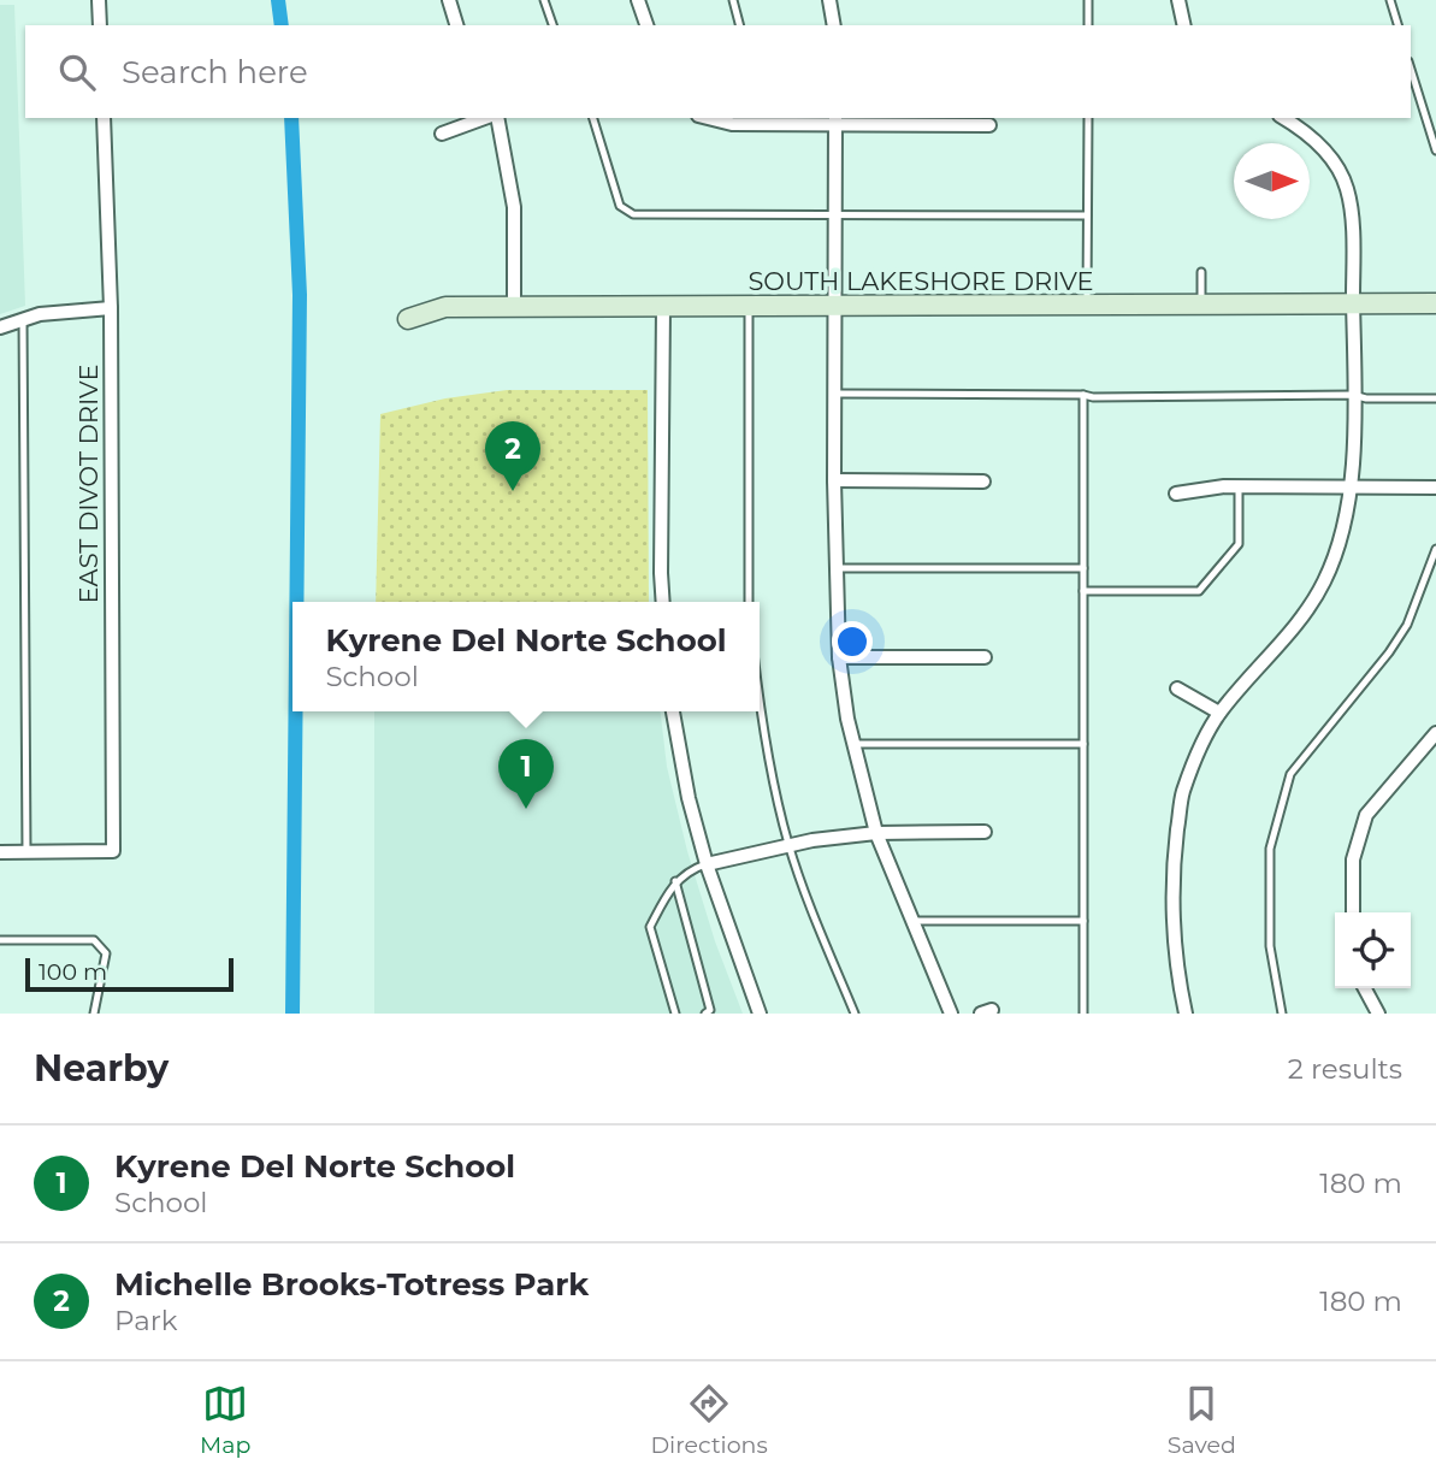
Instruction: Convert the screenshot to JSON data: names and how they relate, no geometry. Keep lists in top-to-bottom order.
{
  "streets": {
    "street": ["SOUTH LAKESHORE DRIVE", "EAST DIVOT DRIVE"]
  },
  "scale_bar": "100 m",
  "north": "right",
  "page": {
    "search": "Search here",
    "pins": ["2", "1"],
    "popup": ["Kyrene Del Norte School", "School"],
    "scale": "100 m",
    "heading": ["Nearby", "2 results"],
    "list": [
      {
        "mark": "1",
        "name": "Kyrene Del Norte School",
        "note": "School",
        "value": "180 m"
      },
      {
        "mark": "2",
        "name": "Michelle Brooks-Totress Park",
        "note": "Park",
        "value": "180 m"
      }
    ],
    "nav": ["Map", "Directions", "Saved"]
  }
}
